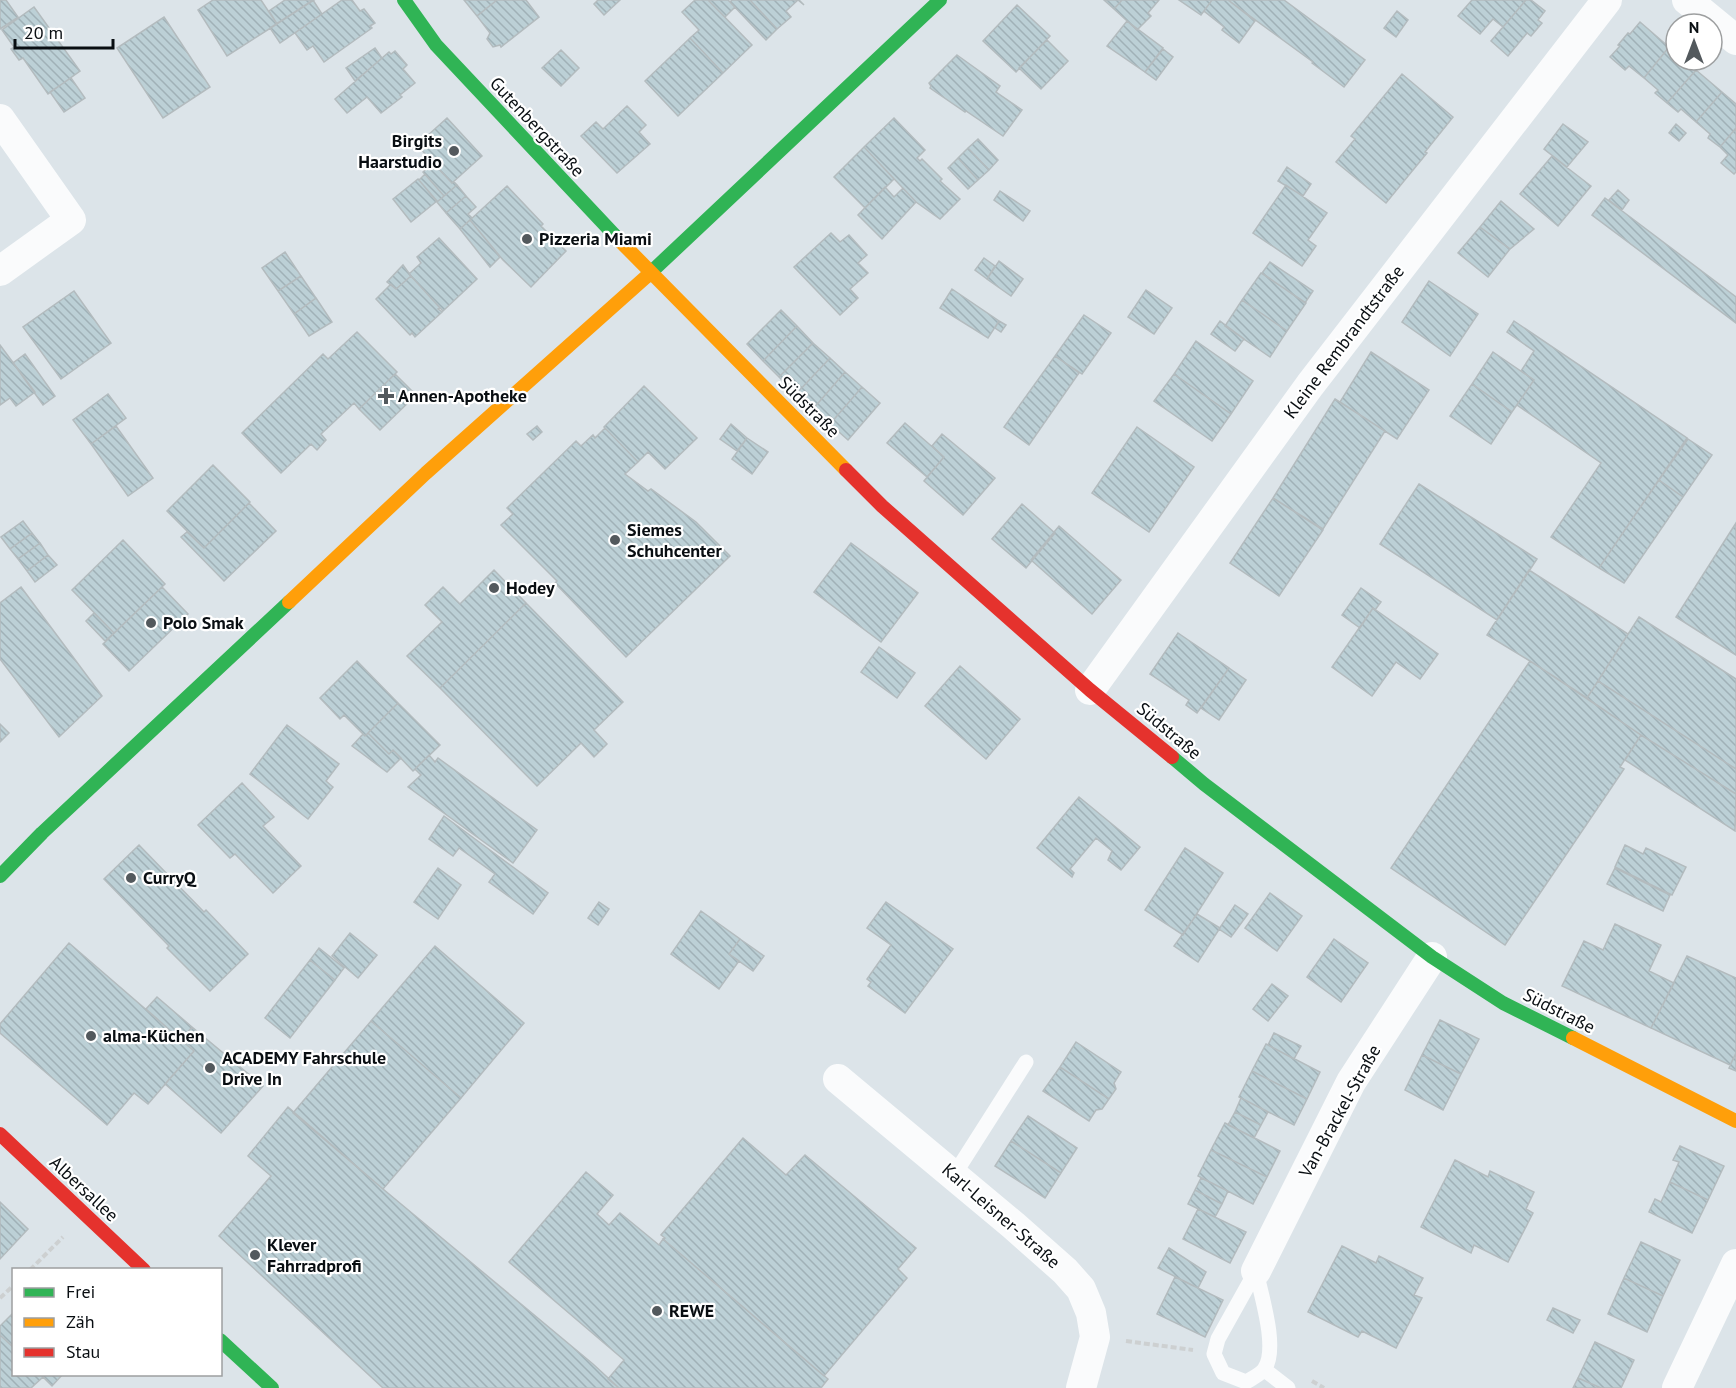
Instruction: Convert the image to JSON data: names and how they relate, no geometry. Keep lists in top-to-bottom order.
{
  "streets": {
    "street": [
      "Gutenbergstraße",
      "Kleine Rembrandtstraße",
      "Südstraße",
      "Van-Brackel-Straße",
      "Albersallee",
      "Karl-Leisner-Straße"
    ]
  },
  "crossings": [
    ["Gutenbergstraße", "Südstraße"],
    ["Kleine Rembrandtstraße", "Südstraße"],
    ["Südstraße", "Van-Brackel-Straße"]
  ],
  "places": {
    "other": [
      "Birgits Haarstudio",
      "Pizzeria Miami",
      "Siemes Schuhcenter",
      "Hodey",
      "Polo Smak",
      "CurryQ",
      "alma-Küchen",
      "ACADEMY Fahrschule Drive In",
      "Klever Fahrradprofi",
      "REWE"
    ],
    "health": ["Annen-Apotheke"]
  },
  "legend": ["Frei", "Zäh", "Stau"],
  "scale_bar": "20 m",
  "north": "top"
}
